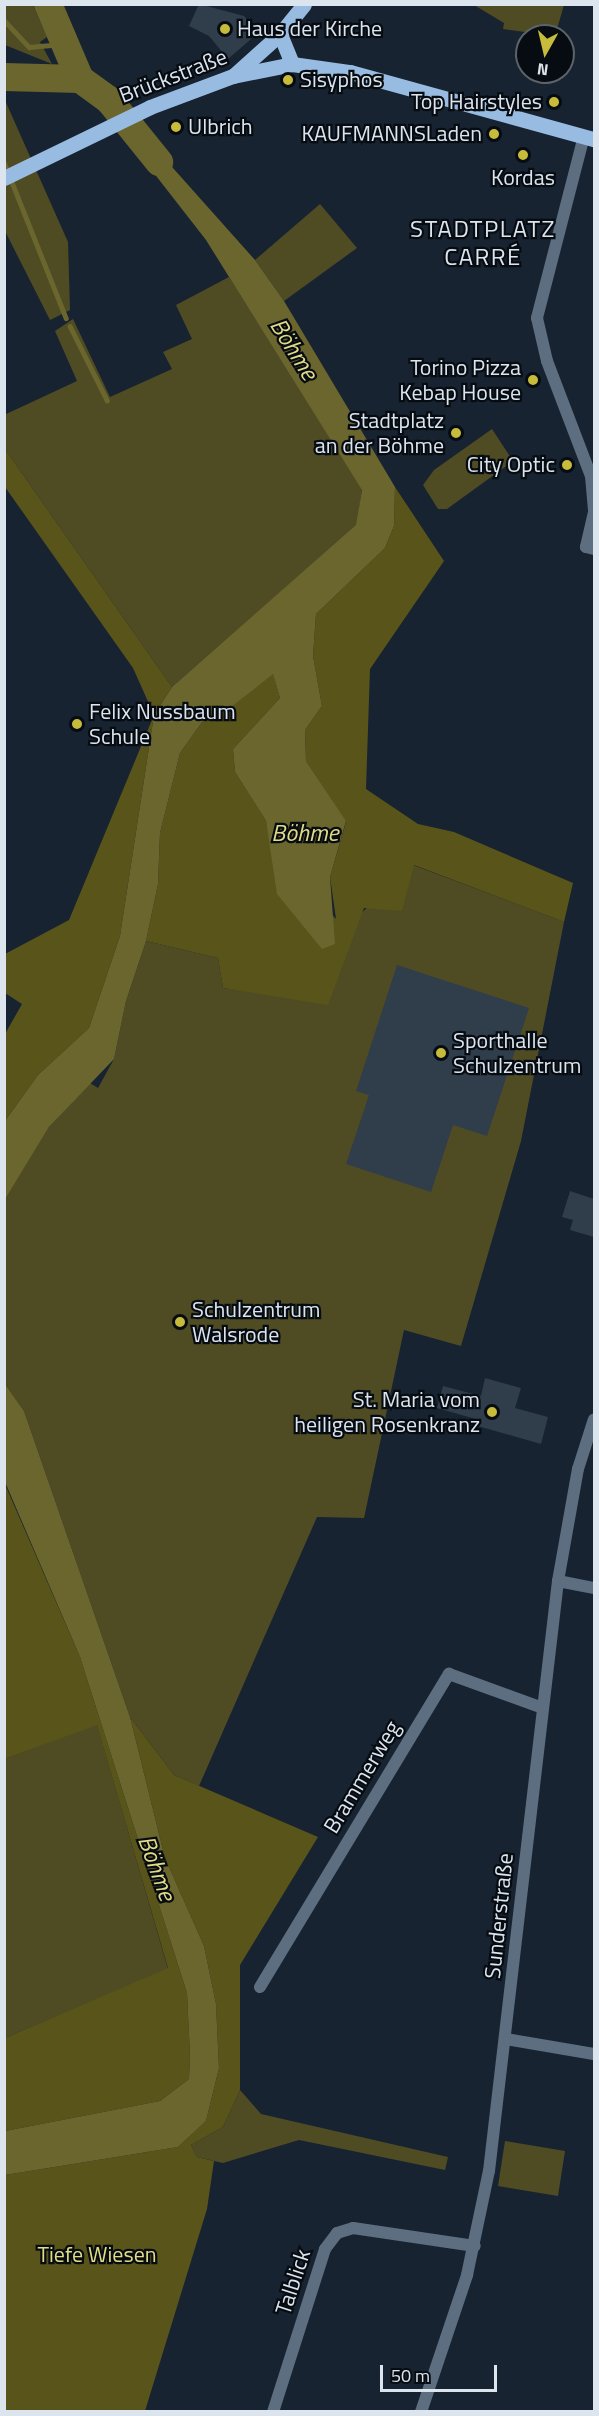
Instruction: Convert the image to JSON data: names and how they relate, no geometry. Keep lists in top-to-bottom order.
{
  "streets": {
    "main road": ["Brückstraße"],
    "street": ["Brammerweg", "Sunderstraße", "Talblick"]
  },
  "crossings": [
    ["Brammerweg", "Sunderstraße"],
    ["Sunderstraße", "Talblick"]
  ],
  "districts": ["STADTPLATZ CARRÉ"],
  "water": ["Böhme"],
  "parks": ["Tiefe Wiesen"],
  "places": [
    "Haus der Kirche",
    "Sisyphos",
    "Top Hairstyles",
    "Ulbrich",
    "KAUFMANNSLaden",
    "Kordas",
    "Torino Pizza Kebap House",
    "Stadtplatz an der Böhme",
    "City Optic",
    "Felix Nussbaum Schule",
    "Sporthalle Schulzentrum",
    "Schulzentrum Walsrode",
    "St. Maria vom heiligen Rosenkranz"
  ],
  "scale_bar": "50 m",
  "north": "bottom"
}
